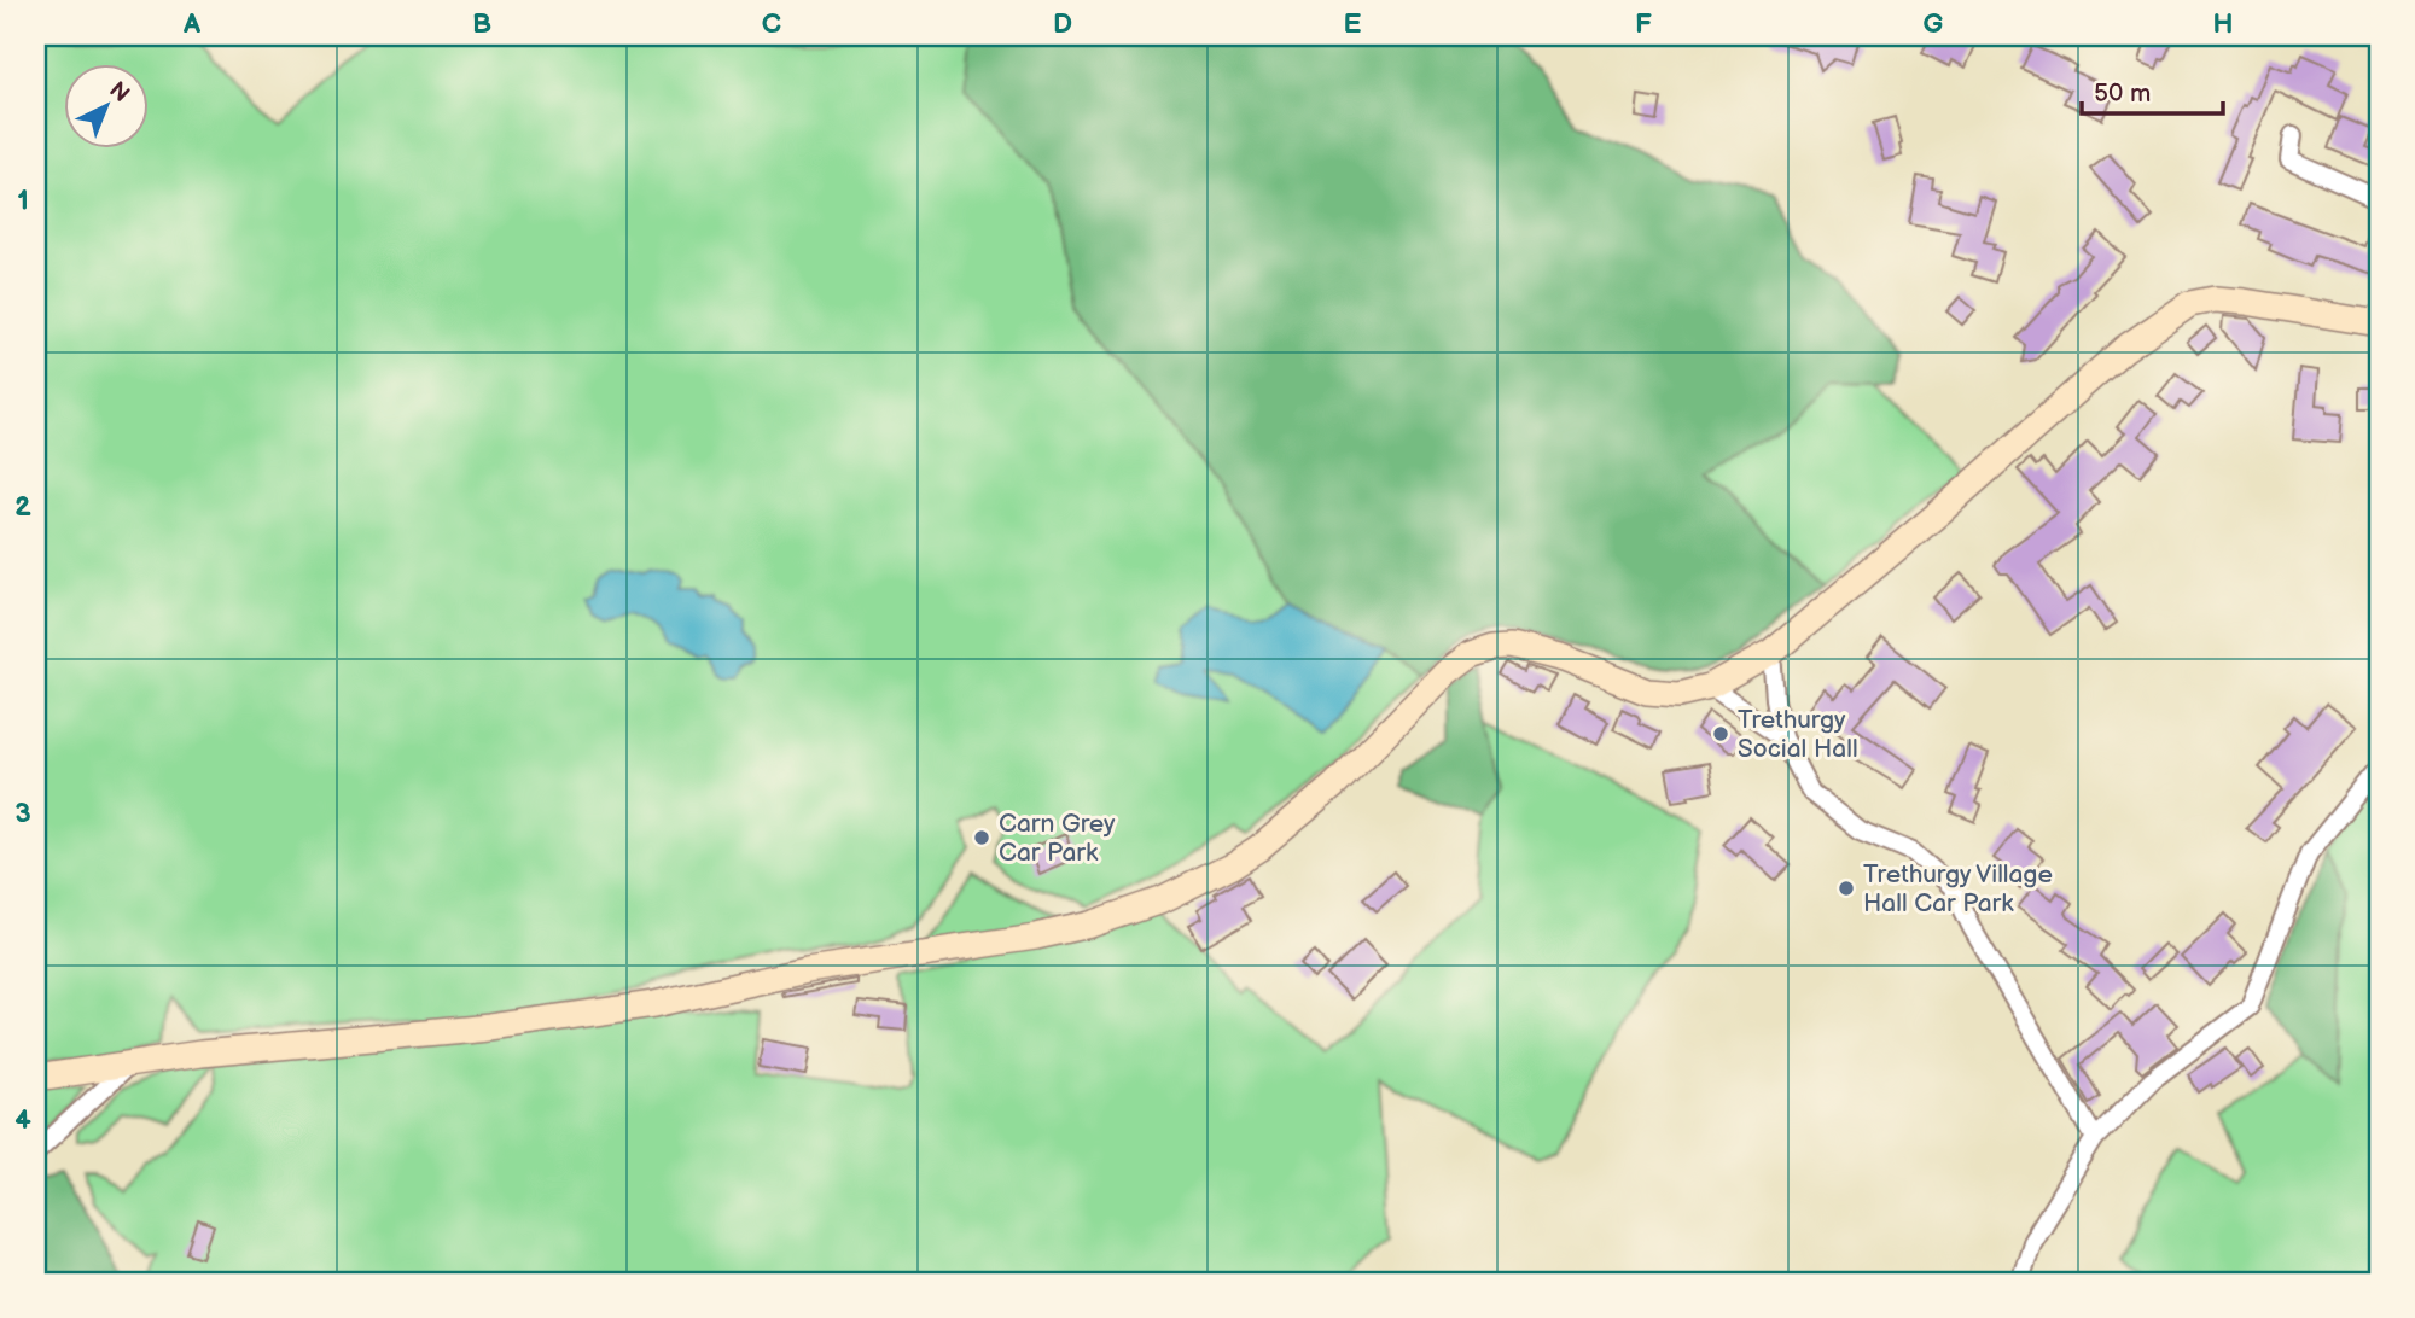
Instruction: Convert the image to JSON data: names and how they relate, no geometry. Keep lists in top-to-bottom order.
{
  "places": ["Trethurgy Social Hall", "Carn Grey Car Park", "Trethurgy Village Hall Car Park"],
  "scale_bar": "50 m",
  "north": "top right",
  "grid": {
    "columns": [
      "A",
      "B",
      "C",
      "D",
      "E",
      "F",
      "G",
      "H"
    ],
    "rows": [
      "1",
      "2",
      "3",
      "4"
    ]
  }
}
